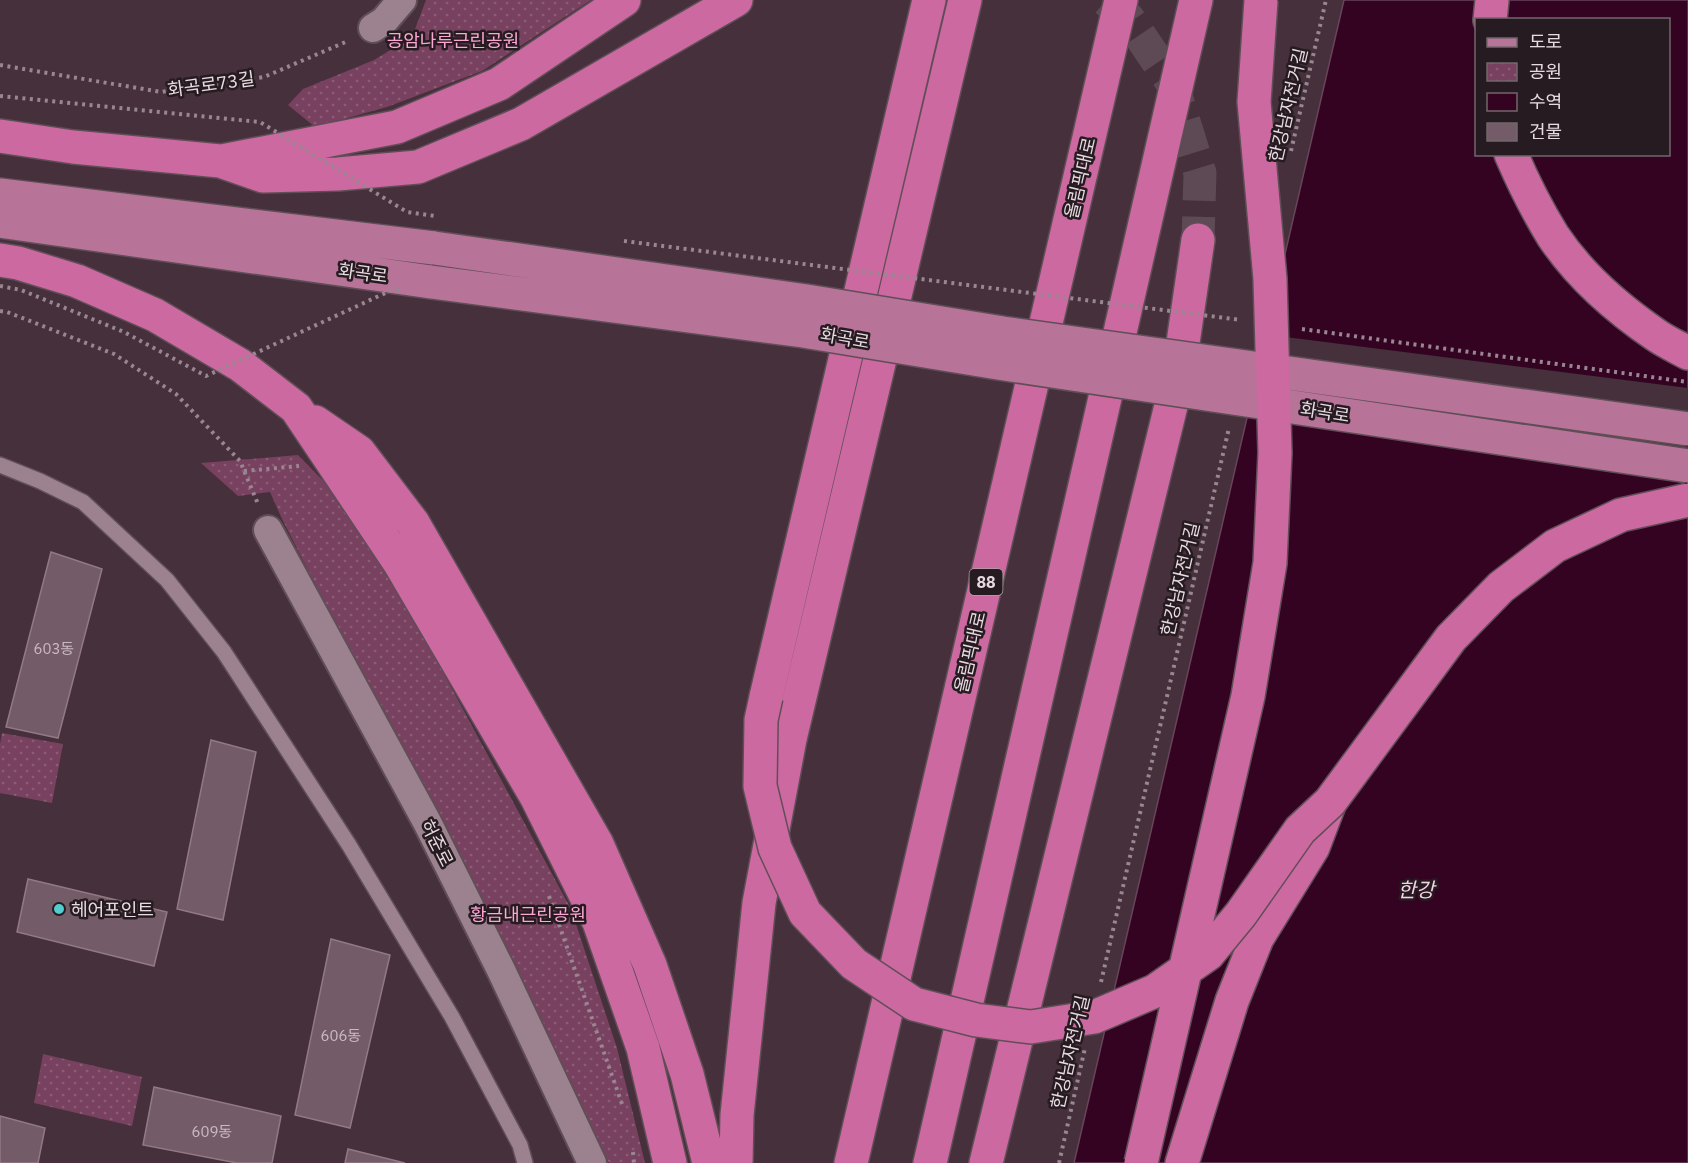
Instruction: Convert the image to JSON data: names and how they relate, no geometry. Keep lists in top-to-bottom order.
{
  "streets": {
    "highway": ["올림픽대로", "88"],
    "main road": ["화곡로"],
    "street": ["허준로"],
    "path": ["화곡로73길", "한강남자전거길"]
  },
  "water": ["한강"],
  "parks": ["공암나루근린공원", "황금내근린공원"],
  "places": ["헤어포인트"],
  "house_numbers": ["603동", "606동", "609동"],
  "legend": [
    "도로",
    "공원",
    "수역",
    "건물"
  ]
}
